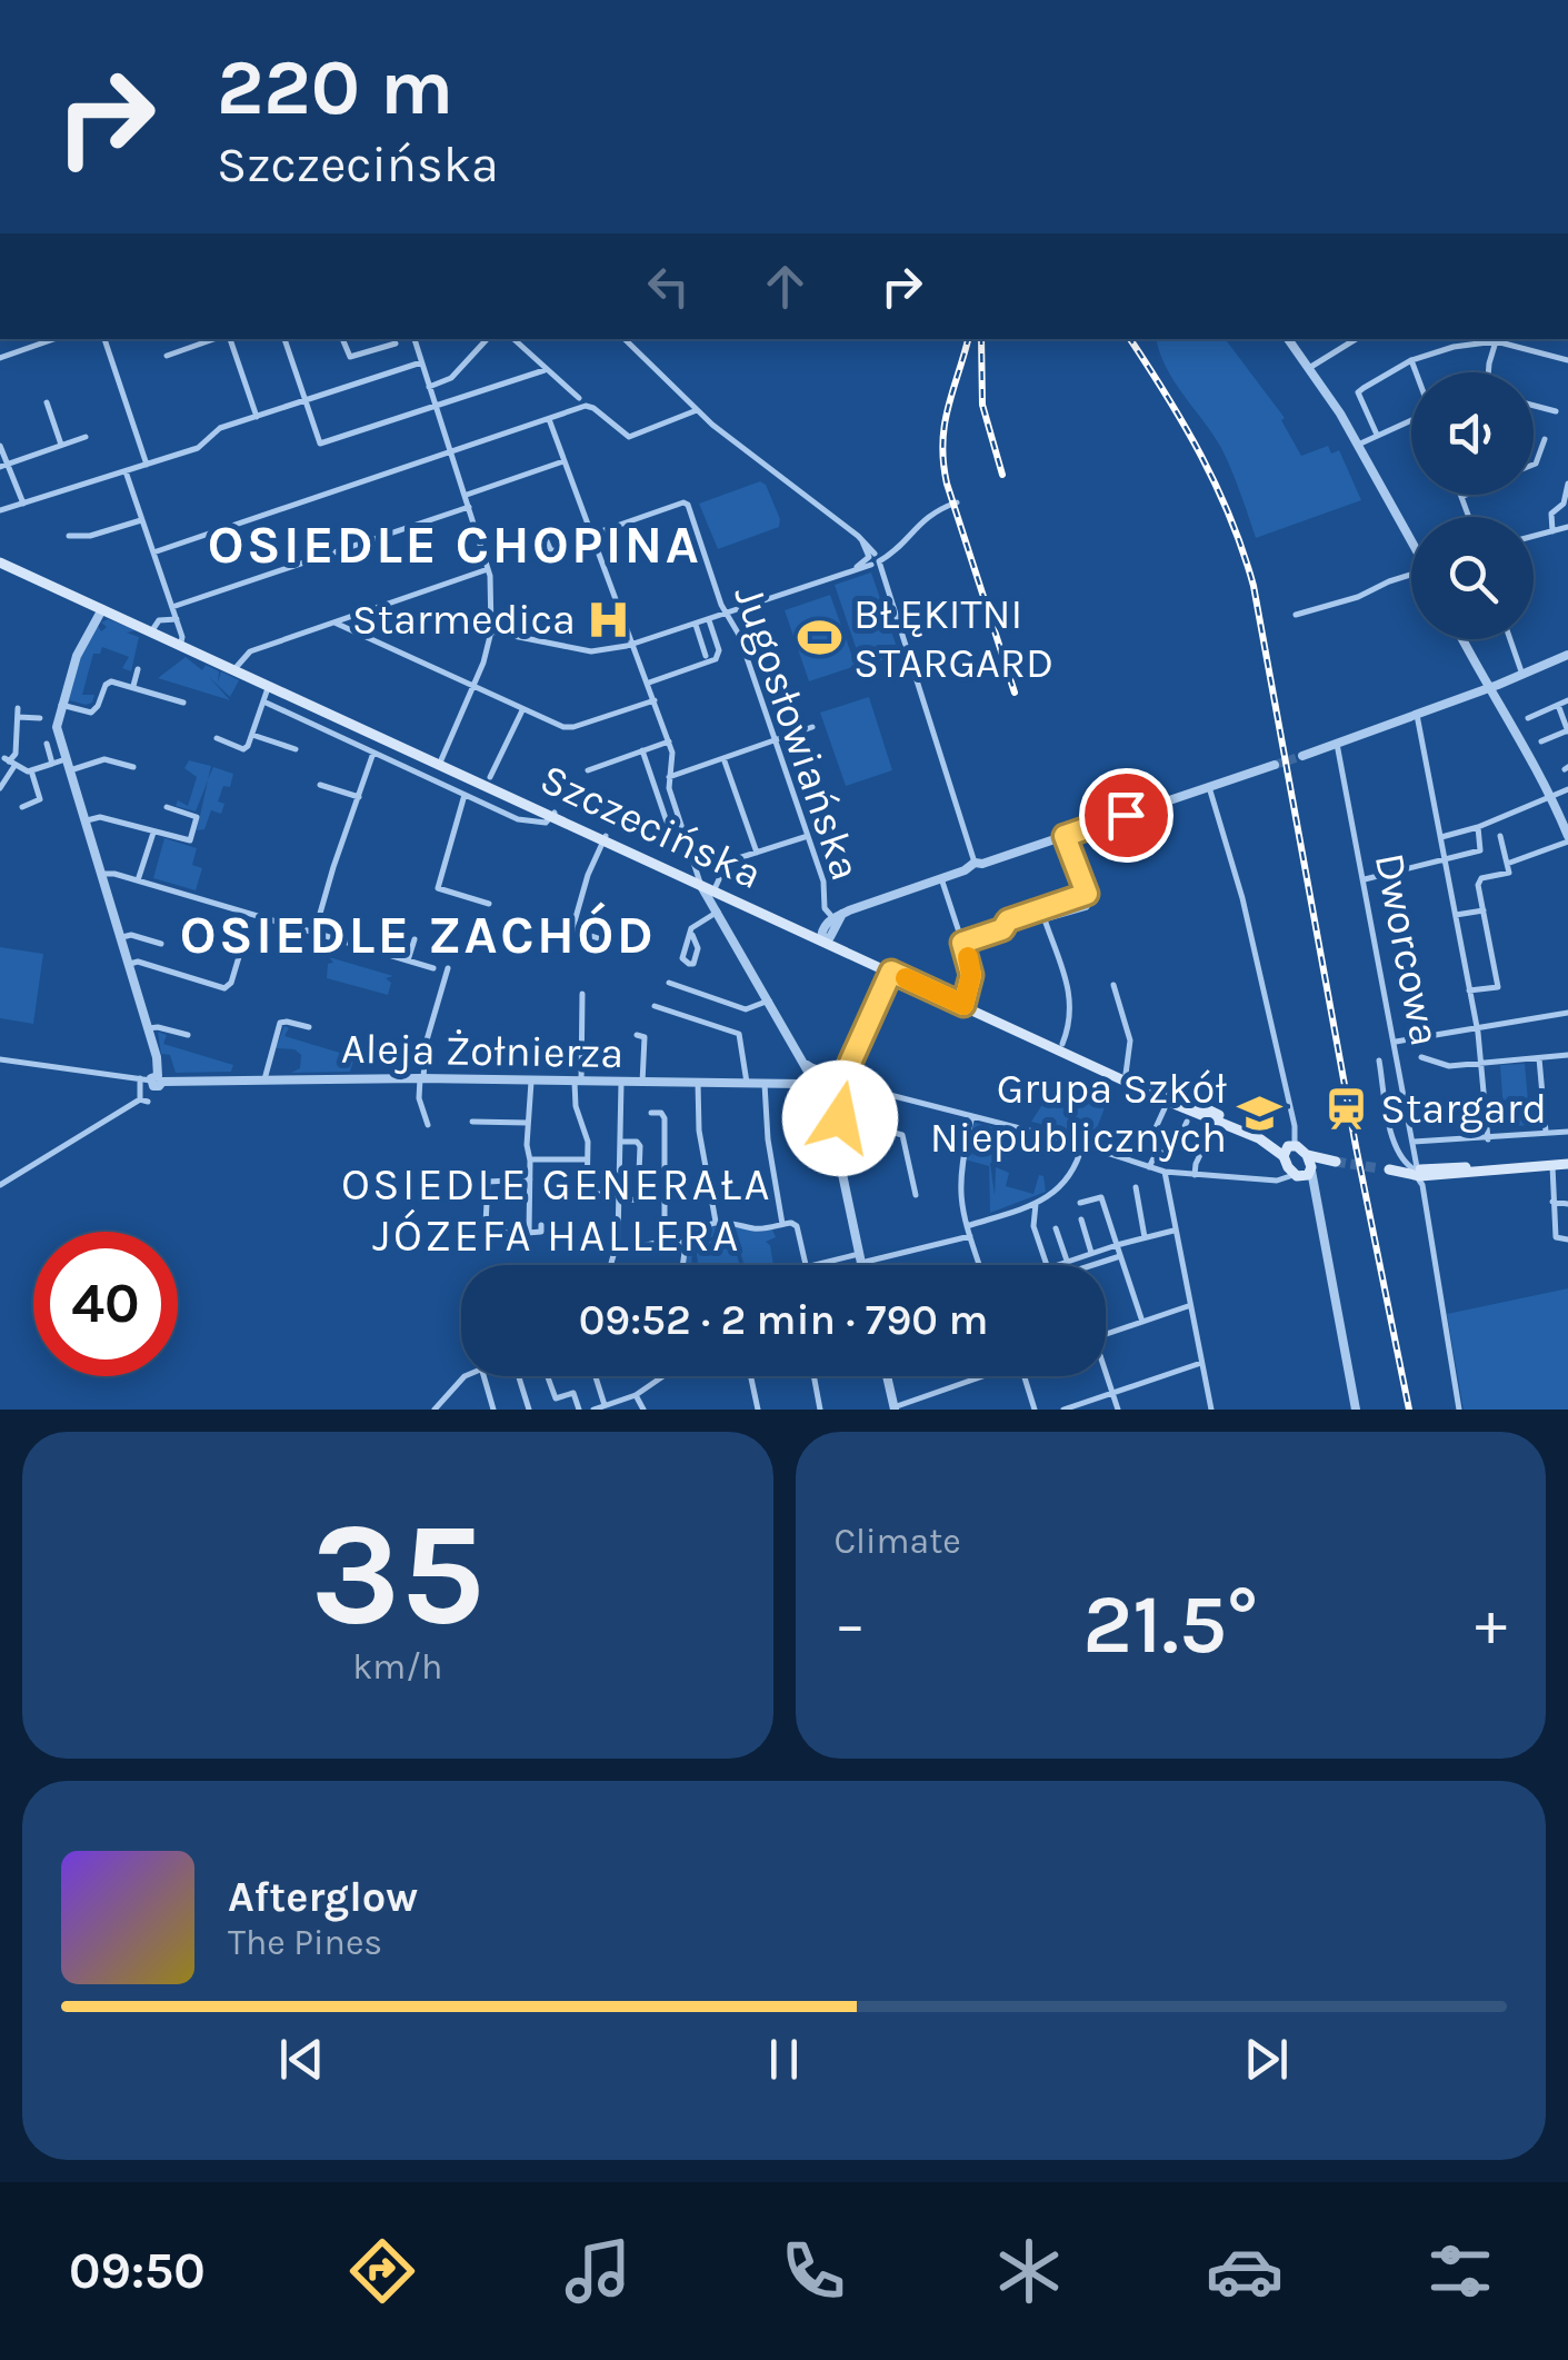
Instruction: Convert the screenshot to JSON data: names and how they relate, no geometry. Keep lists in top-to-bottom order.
{
  "streets": {
    "main road": ["Szczecińska"],
    "street": ["Jugosłowiańska", "Dworcowa", "Aleja Żołnierza"]
  },
  "districts": ["OSIEDLE CHOPINA", "OSIEDLE ZACHÓD", "OSIEDLE GENERAŁA JÓZEFA HALLERA"],
  "places": {
    "hospital": ["Starmedica"],
    "sports": ["BŁĘKITNI STARGARD"],
    "station": ["Stargard"],
    "school or university": ["Grupa Szkół Niepublicznych"]
  },
  "page": {
    "turn": ["220 m", "Szczecińska"],
    "limit": "40",
    "trip": "09:52 · 2 min · 790 m",
    "tile": [
      ["35", "km/h"],
      "Climate"
    ],
    "heat": ["−", "21.5°", "+"],
    "song": ["Afterglow", "The Pines"],
    "tabs": "09:50"
  }
}
